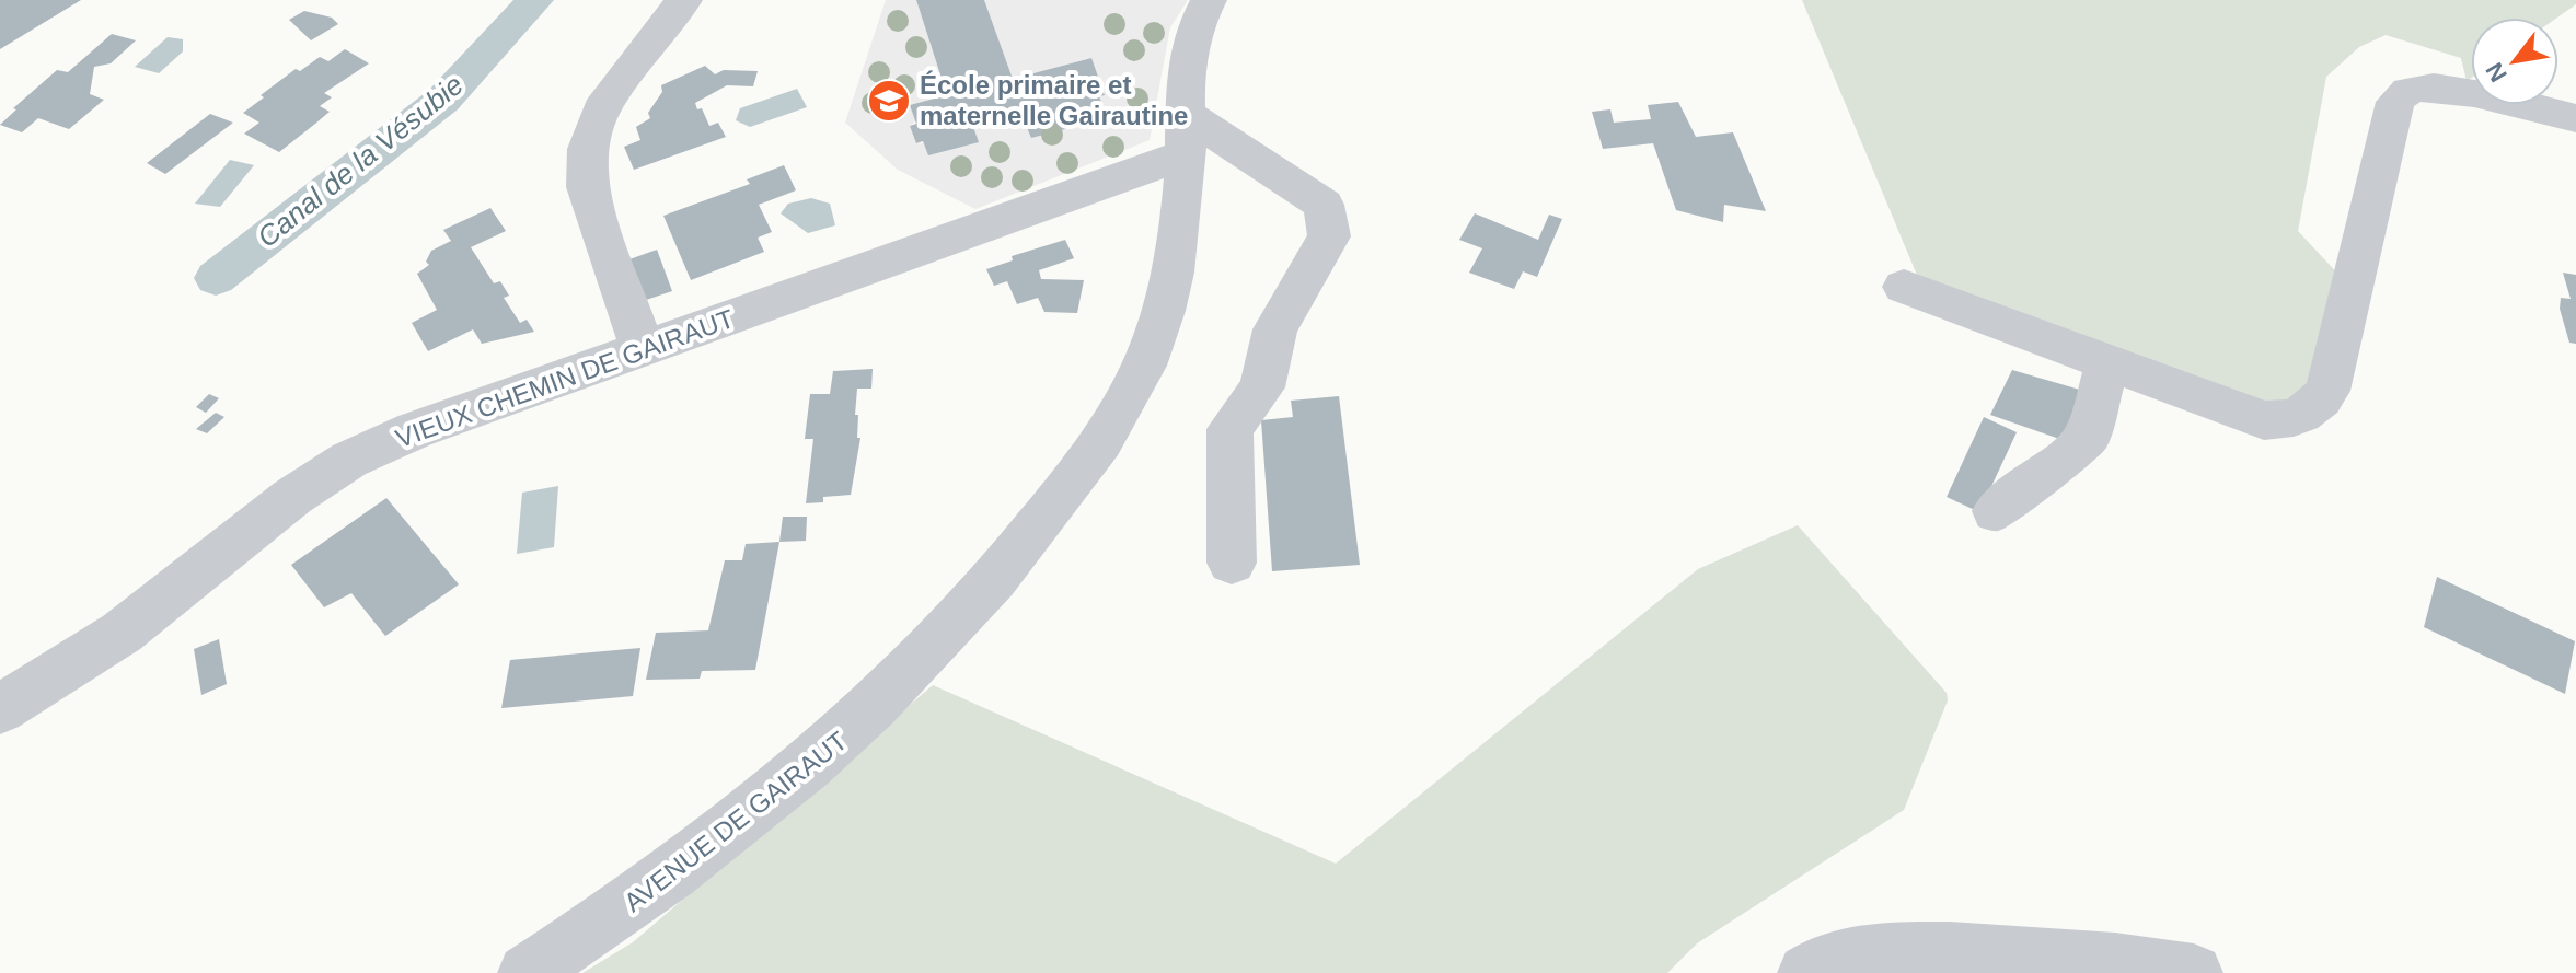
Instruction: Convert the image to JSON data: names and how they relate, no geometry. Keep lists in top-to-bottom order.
{
  "streets": {
    "street": ["VIEUX CHEMIN DE GAIRAUT", "AVENUE DE GAIRAUT"]
  },
  "crossings": [
    ["VIEUX CHEMIN DE GAIRAUT", "AVENUE DE GAIRAUT"]
  ],
  "water": ["Canal de la Vésubie"],
  "places": {
    "school or university": ["École primaire et maternelle Gairautine"]
  },
  "north": "bottom left"
}
